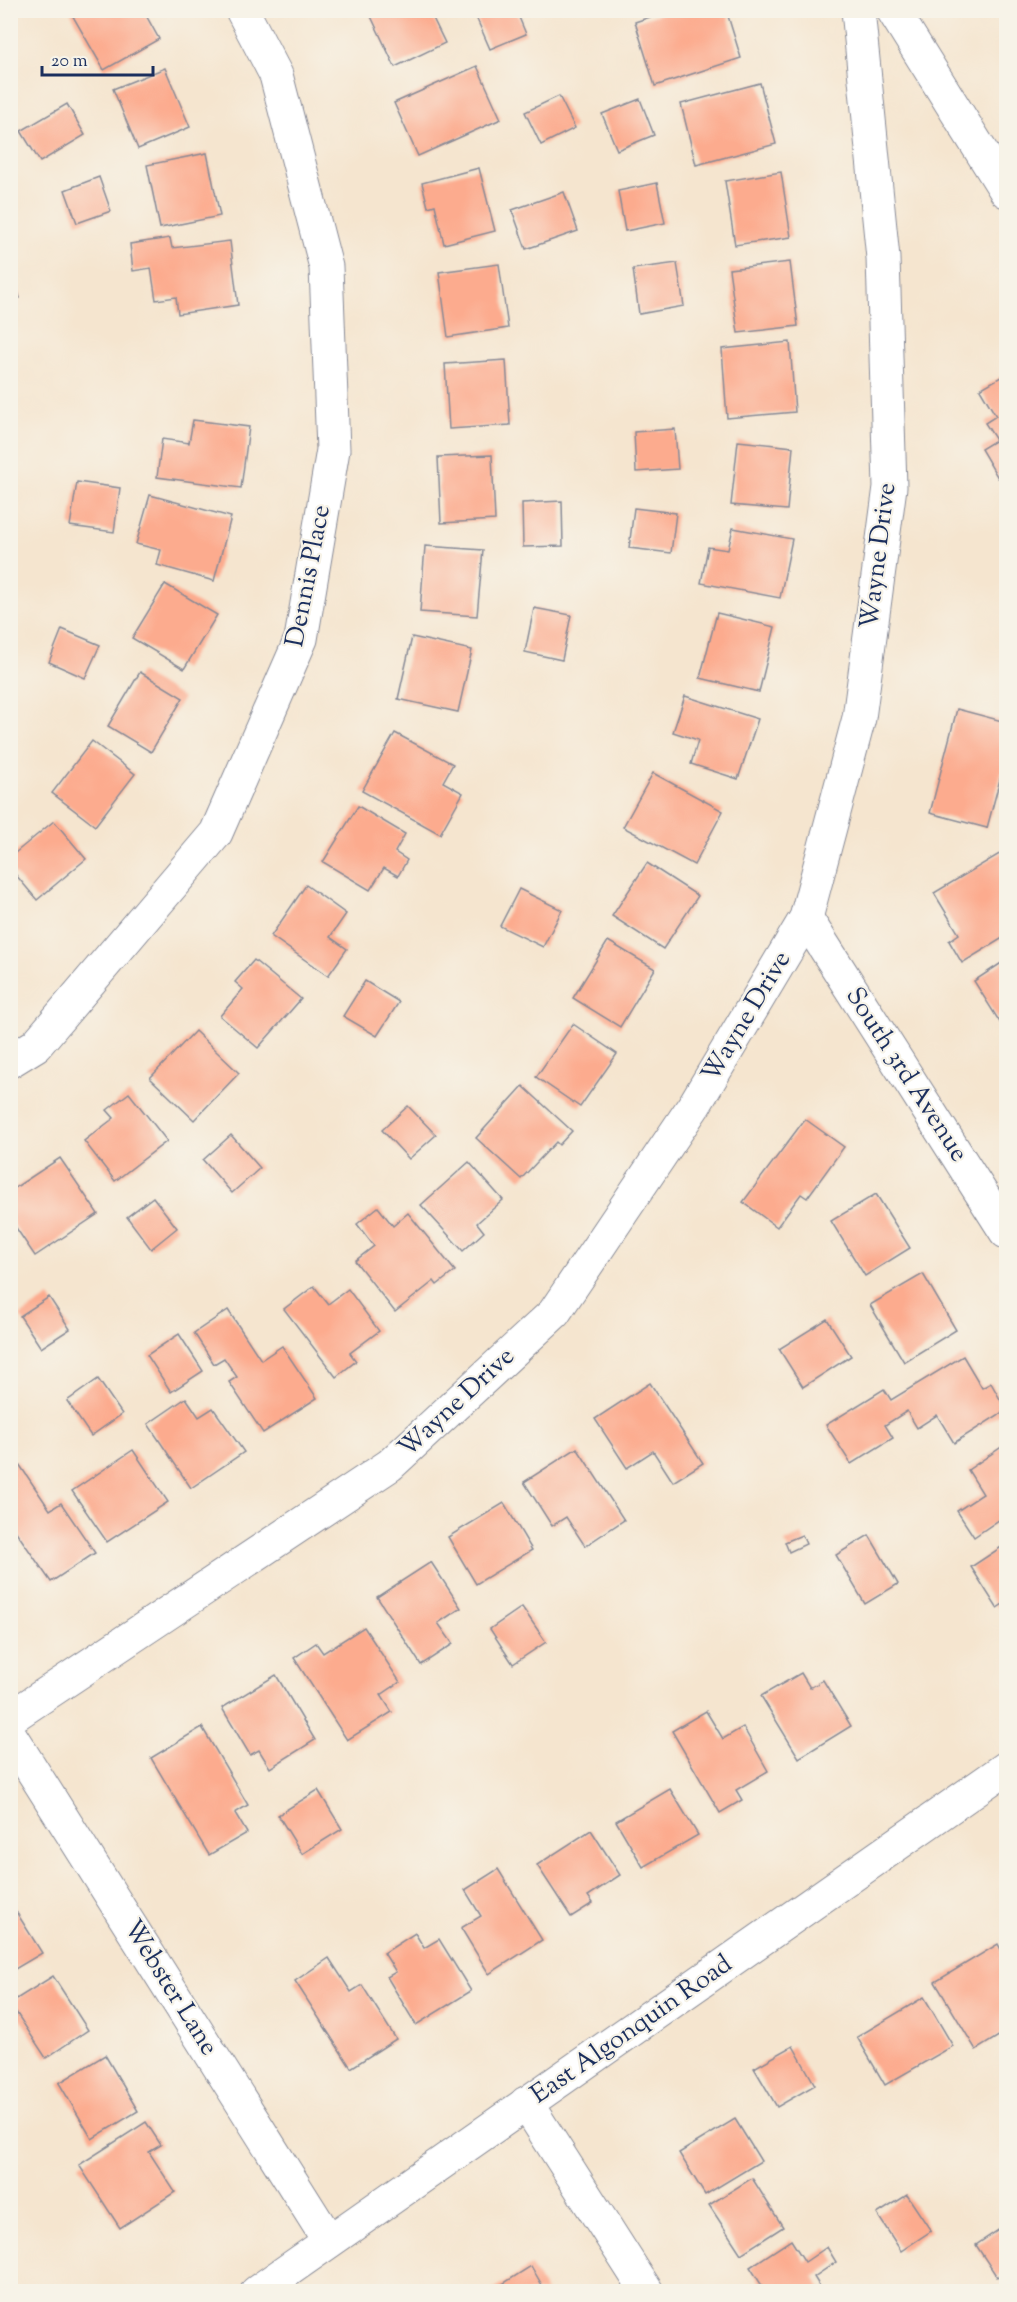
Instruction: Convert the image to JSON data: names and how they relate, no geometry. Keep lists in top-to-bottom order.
{
  "streets": {
    "street": [
      "Wayne Drive",
      "Dennis Place",
      "South 3rd Avenue",
      "Webster Lane",
      "East Algonquin Road"
    ]
  },
  "crossings": [
    ["Wayne Drive", "South 3rd Avenue"],
    ["Webster Lane", "East Algonquin Road"]
  ],
  "scale_bar": "20 m"
}
